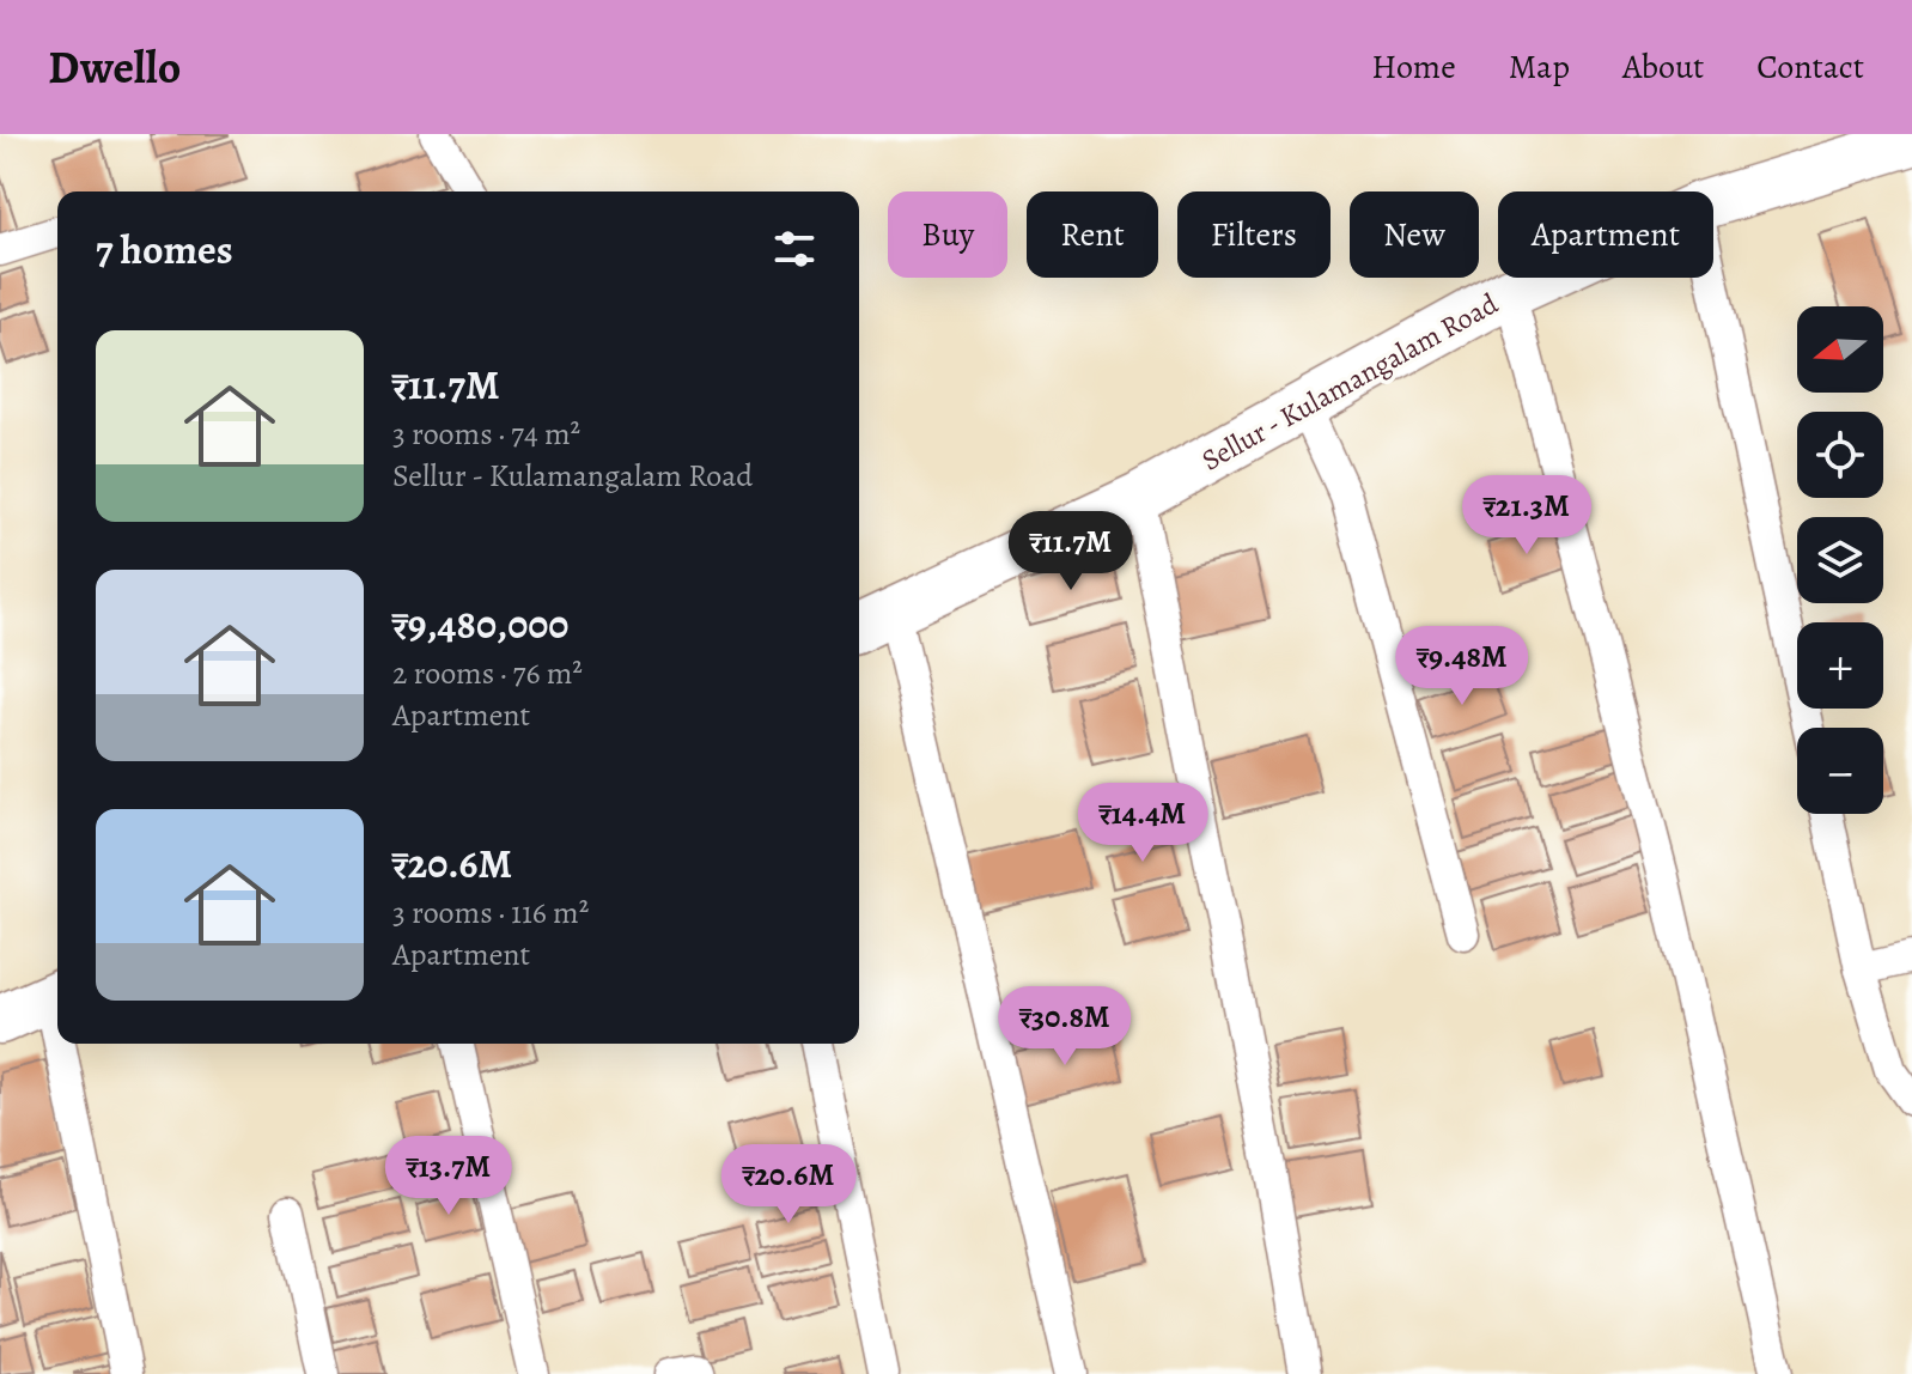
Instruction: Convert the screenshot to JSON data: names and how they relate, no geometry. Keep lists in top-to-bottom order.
{
  "streets": {
    "main road": ["Sellur - Kulamangalam Road"]
  },
  "north": "left",
  "page": {
    "header": "Dwello",
    "nav": [
      "Home",
      "Map",
      "About",
      "Contact"
    ],
    "chip": [
      "Buy",
      "Rent",
      "Filters",
      "New",
      "Apartment"
    ],
    "heading": "7 homes",
    "map_buttons": ["+", "−"],
    "list": [
      {
        "name": "₹11.7M",
        "note": "3 rooms · 74 m² · Sellur - Kulamangalam Road"
      },
      {
        "name": "₹9,480,000",
        "note": "2 rooms · 76 m² · Apartment"
      },
      {
        "name": "₹20.6M",
        "note": "3 rooms · 116 m² · Apartment"
      }
    ],
    "price": [
      "₹21.3M",
      "₹11.7M",
      "₹9.48M",
      "₹14.4M",
      "₹30.8M",
      "₹13.7M",
      "₹20.6M"
    ]
  }
}
